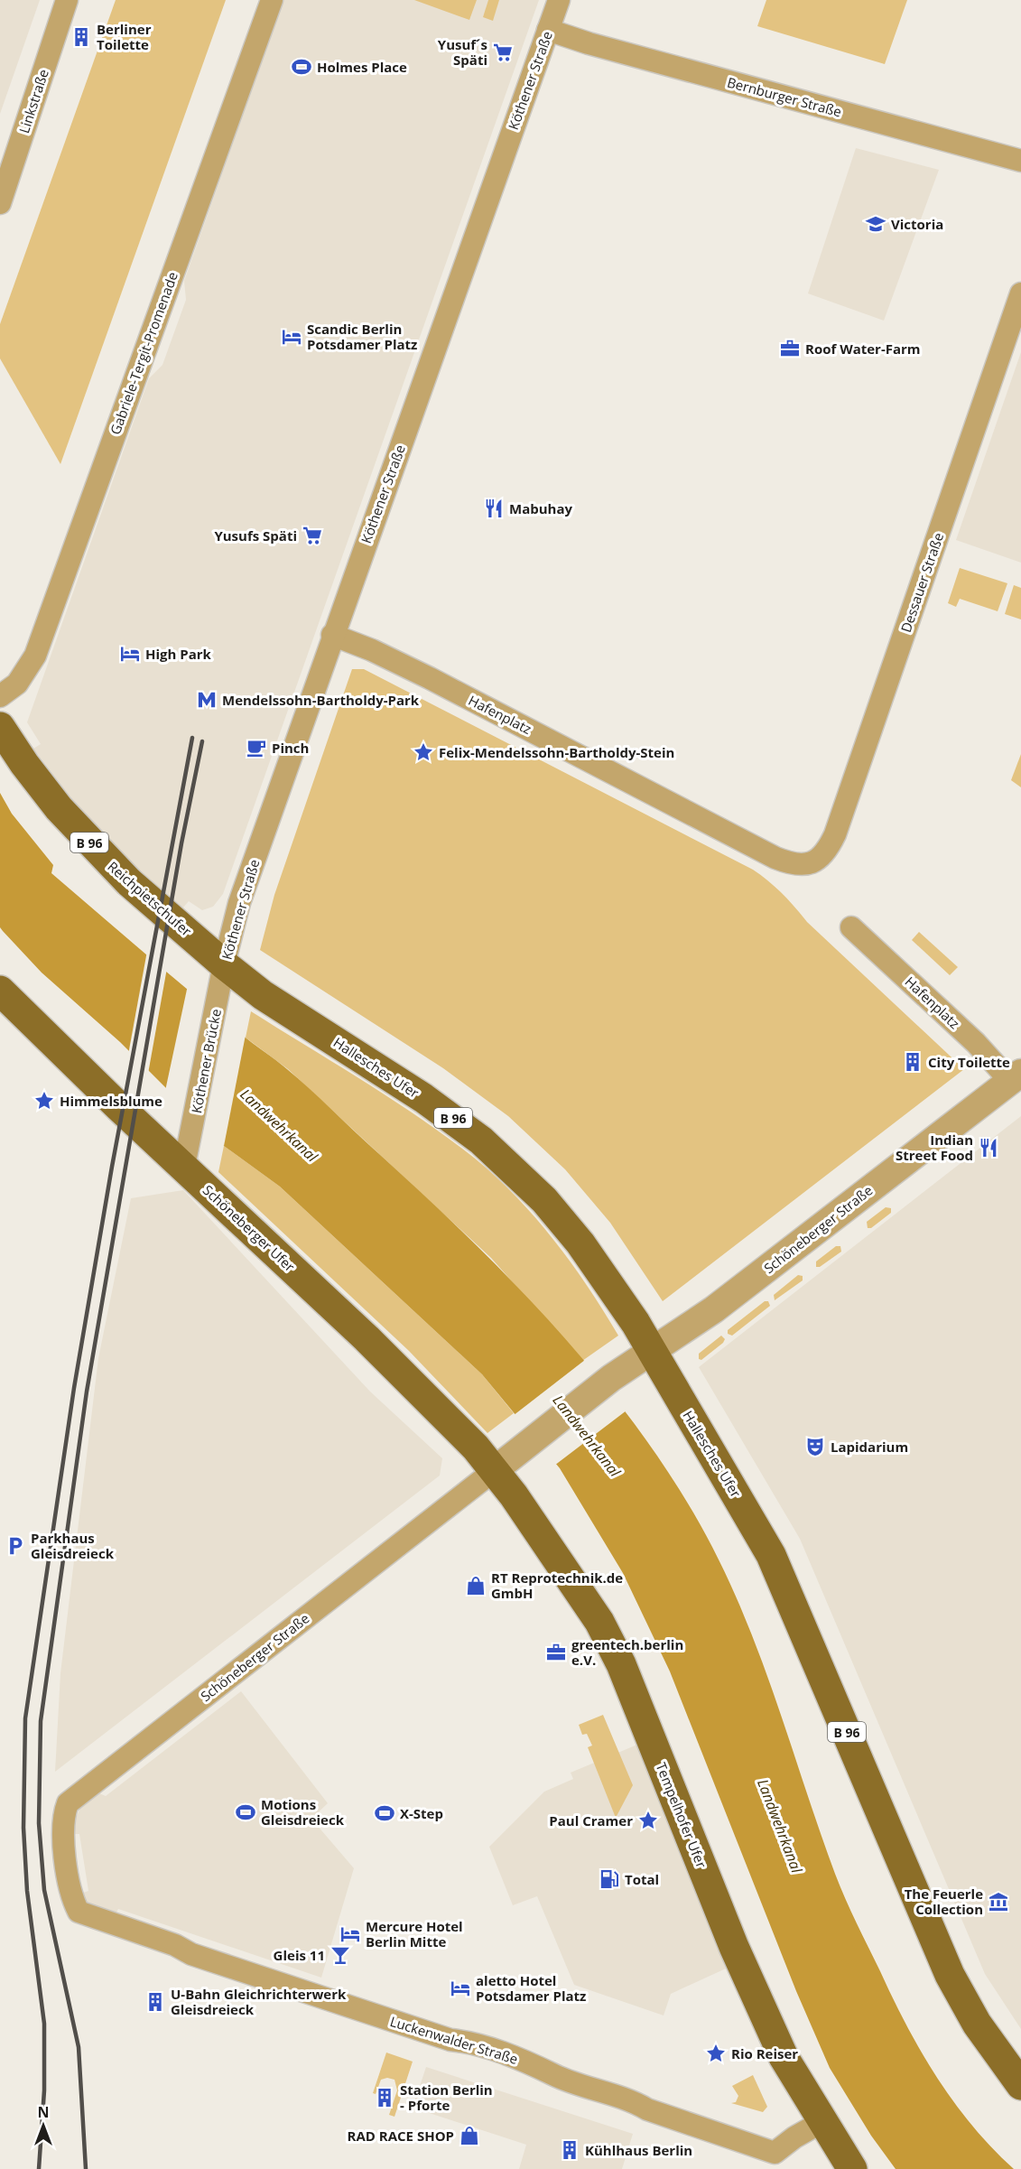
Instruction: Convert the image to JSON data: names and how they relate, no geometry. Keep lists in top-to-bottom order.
{
  "streets": {
    "main road": [
      "B 96",
      "Reichpietschufer",
      "Hallesches Ufer",
      "Schöneberger Ufer",
      "Tempelhofer Ufer"
    ],
    "street": [
      "Köthener Straße",
      "Bernburger Straße",
      "Linkstraße",
      "Gabriele-Tergit-Promenade",
      "Dessauer Straße",
      "Hafenplatz",
      "Köthener Brücke",
      "Schöneberger Straße",
      "Luckenwalder Straße"
    ]
  },
  "crossings": [
    ["Köthener Straße", "Bernburger Straße"],
    ["Köthener Straße", "Hafenplatz"],
    ["Köthener Straße", "Reichpietschufer"],
    ["Köthener Straße", "Köthener Brücke"],
    ["Köthener Straße", "Hallesches Ufer"],
    ["Dessauer Straße", "Hafenplatz"],
    ["Hafenplatz", "Schöneberger Straße"],
    ["Reichpietschufer", "Köthener Brücke"],
    ["Reichpietschufer", "Hallesches Ufer"],
    ["Köthener Brücke", "Hallesches Ufer"],
    ["Köthener Brücke", "Schöneberger Ufer"],
    ["Hallesches Ufer", "Schöneberger Straße"],
    ["Schöneberger Ufer", "Schöneberger Straße"],
    ["Schöneberger Ufer", "Tempelhofer Ufer"],
    ["Schöneberger Straße", "Tempelhofer Ufer"],
    ["Schöneberger Straße", "Luckenwalder Straße"],
    ["Tempelhofer Ufer", "Luckenwalder Straße"]
  ],
  "water": ["Landwehrkanal"],
  "places": {
    "building": [
      "Berliner Toilette",
      "City Toilette",
      "U-Bahn Gleichrichterwerk Gleisdreieck",
      "Station Berlin - Pforte",
      "Kühlhaus Berlin"
    ],
    "supermarket": ["Yusuf´s Späti", "Yusufs Späti"],
    "sports": ["Holmes Place", "Motions Gleisdreieck", "X-Step"],
    "school or university": ["Victoria"],
    "hotel": [
      "Scandic Berlin Potsdamer Platz",
      "High Park",
      "Mercure Hotel Berlin Mitte",
      "aletto Hotel Potsdamer Platz"
    ],
    "office": ["Roof Water-Farm", "greentech.berlin e.V."],
    "restaurant": ["Mabuhay", "Indian Street Food"],
    "metro station": ["Mendelssohn-Bartholdy-Park"],
    "cafe": ["Pinch"],
    "place": [
      "Felix-Mendelssohn-Bartholdy-Stein",
      "Himmelsblume",
      "Paul Cramer",
      "Rio Reiser"
    ],
    "theatre": ["Lapidarium"],
    "parking": ["Parkhaus Gleisdreieck"],
    "shop": ["RT Reprotechnik.de GmbH", "RAD RACE SHOP"],
    "fuel station": ["Total"],
    "museum": ["The Feuerle Collection"],
    "bar": ["Gleis 11"]
  },
  "north": "top"
}
